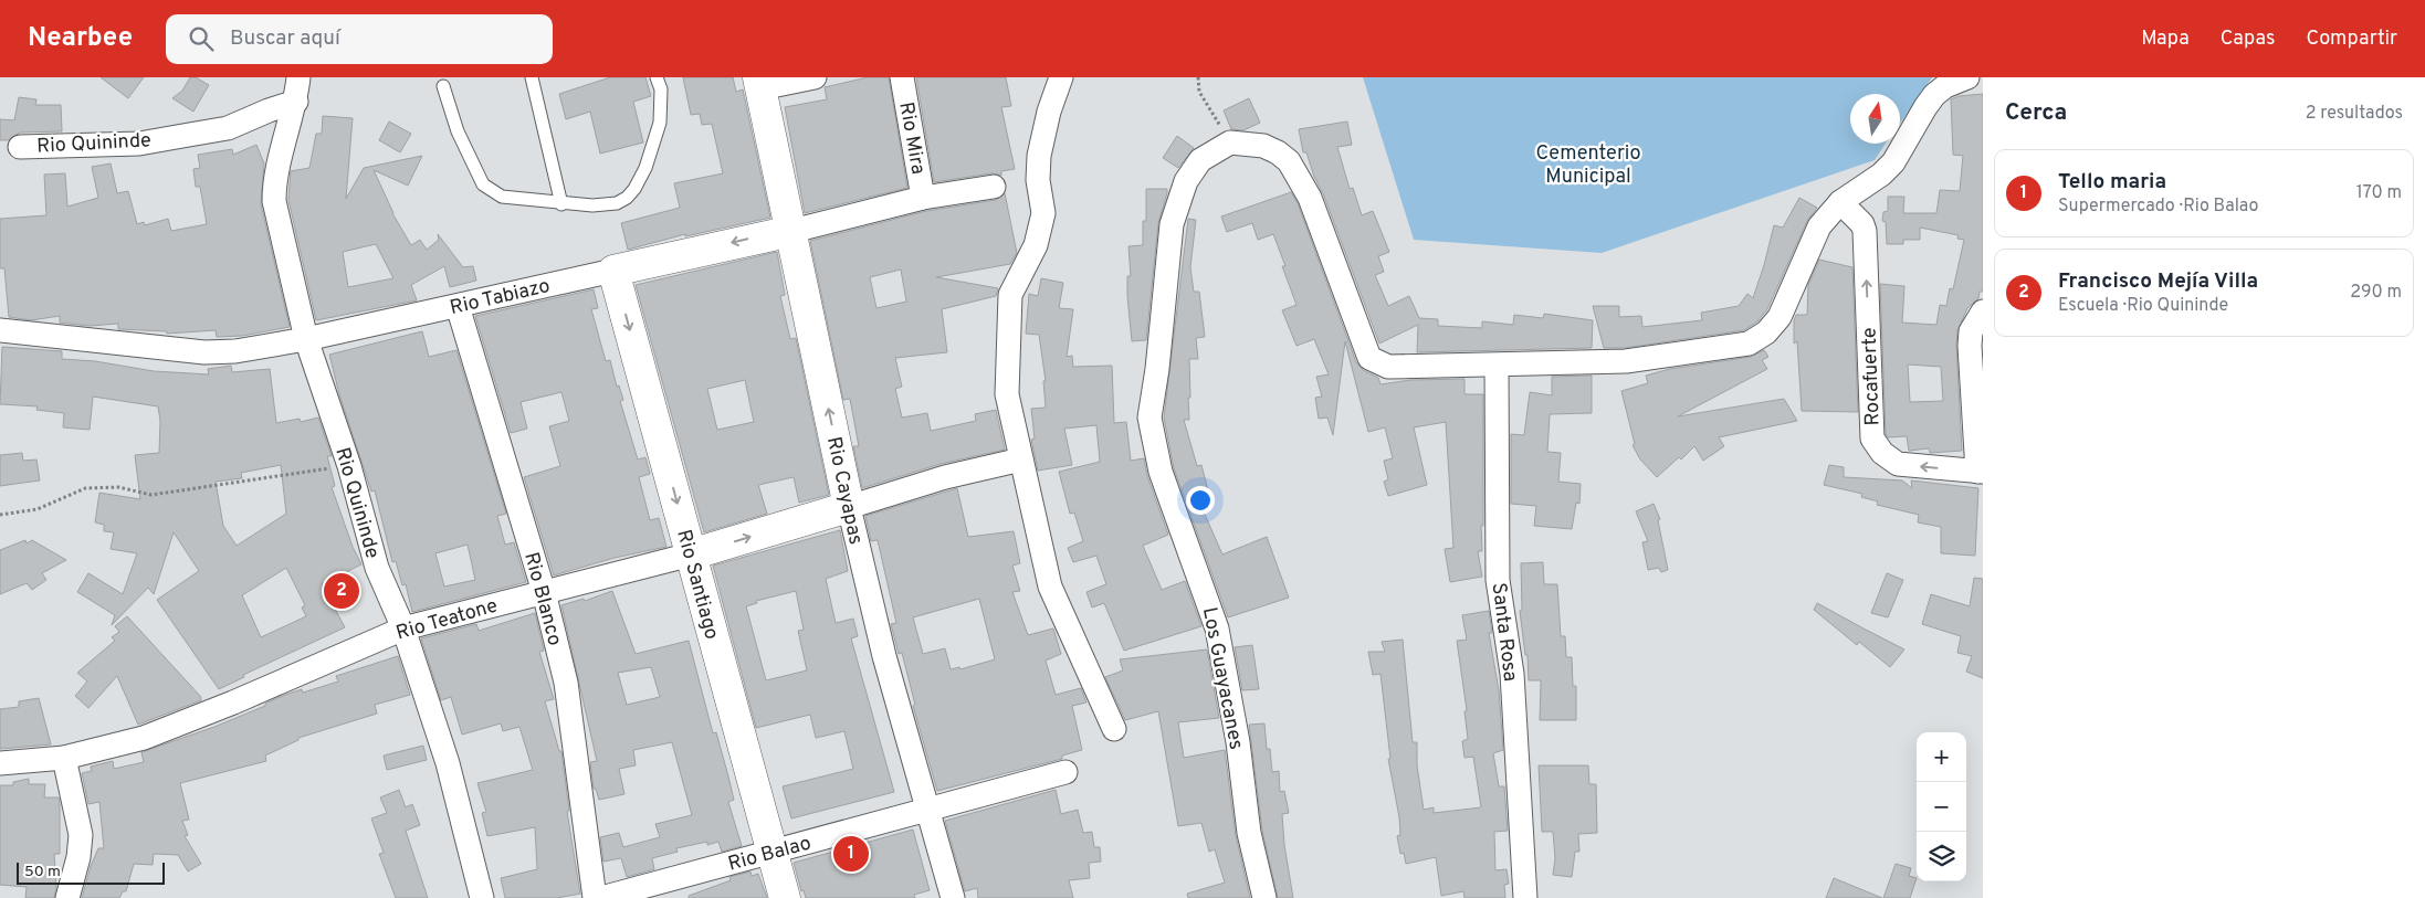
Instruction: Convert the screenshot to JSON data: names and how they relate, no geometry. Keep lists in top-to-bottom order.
{
  "streets": {
    "street": [
      "Rio Mira",
      "Rio Quininde",
      "Rio Tabiazo",
      "Rocafuerte",
      "Rio Cayapas",
      "Rio Santiago",
      "Rio Blanco",
      "Rio Teatone",
      "Santa Rosa",
      "Los Guayacanes",
      "Rio Balao"
    ]
  },
  "crossings": [
    ["Rio Mira", "Rio Tabiazo"],
    ["Rio Quininde", "Rio Tabiazo"],
    ["Rio Quininde", "Rio Teatone"],
    ["Rio Tabiazo", "Rio Cayapas"],
    ["Rio Tabiazo", "Rio Santiago"],
    ["Rio Tabiazo", "Rio Blanco"],
    ["Rio Cayapas", "Rio Teatone"],
    ["Rio Cayapas", "Rio Balao"],
    ["Rio Santiago", "Rio Teatone"],
    ["Rio Santiago", "Rio Balao"],
    ["Rio Blanco", "Rio Teatone"]
  ],
  "one_way": ["Rocafuerte", "Rio Santiago"],
  "parks": ["Cementerio Municipal"],
  "scale_bar": "50 m",
  "north": "top",
  "page": {
    "header": "Nearbee",
    "search": "Buscar aquí",
    "nav": ["Mapa", "Capas", "Compartir"],
    "heading": ["Cerca", "2 resultados"],
    "list": [
      {
        "mark": "1",
        "name": "Tello maria",
        "note": "Supermercado · Rio Balao",
        "value": "170 m"
      },
      {
        "mark": "2",
        "name": "Francisco Mejía Villa",
        "note": "Escuela · Rio Quininde",
        "value": "290 m"
      }
    ],
    "pins": ["2", "1"],
    "map_buttons": ["+", "−"],
    "scale": "50 m"
  }
}
